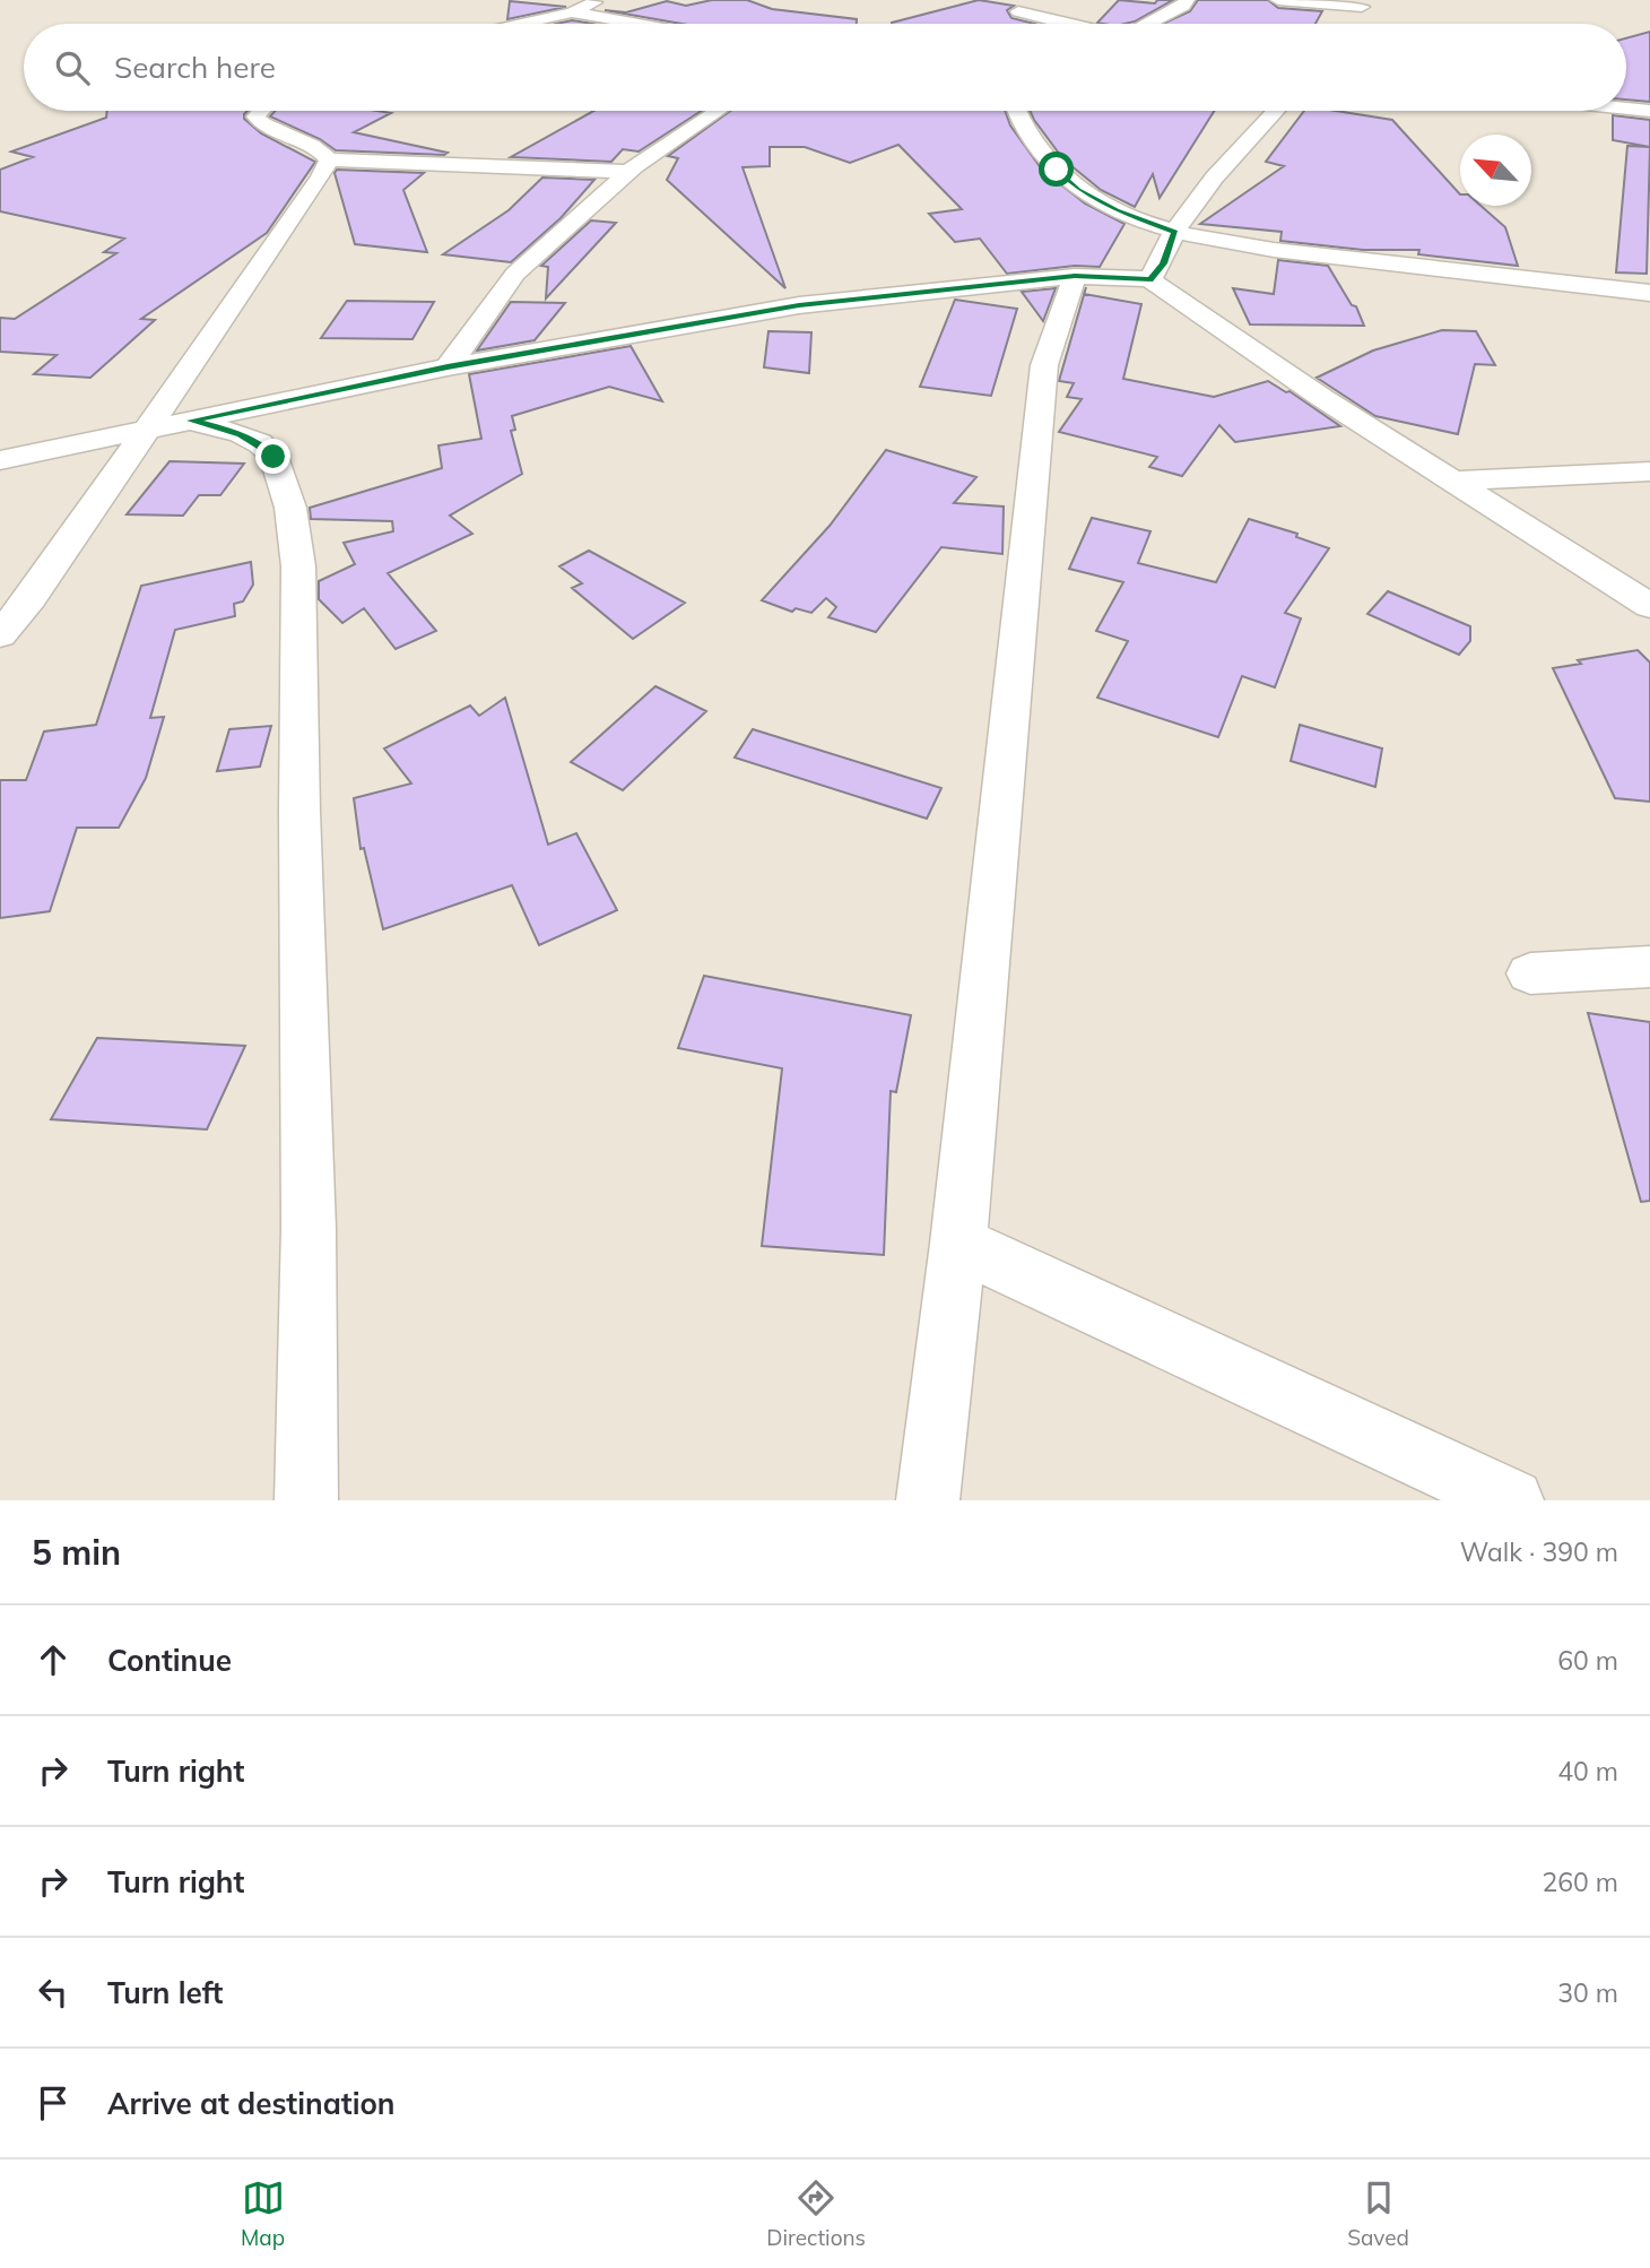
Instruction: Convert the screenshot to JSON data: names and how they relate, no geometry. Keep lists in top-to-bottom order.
{
  "north": "top left",
  "page": {
    "search": "Search here",
    "heading": ["5 min", "Walk · 390 m"],
    "list": [
      ["Continue", "60 m"],
      ["Turn right", "40 m"],
      ["Turn right", "260 m"],
      ["Turn left", "30 m"],
      "Arrive at destination"
    ],
    "nav": ["Map", "Directions", "Saved"]
  }
}
